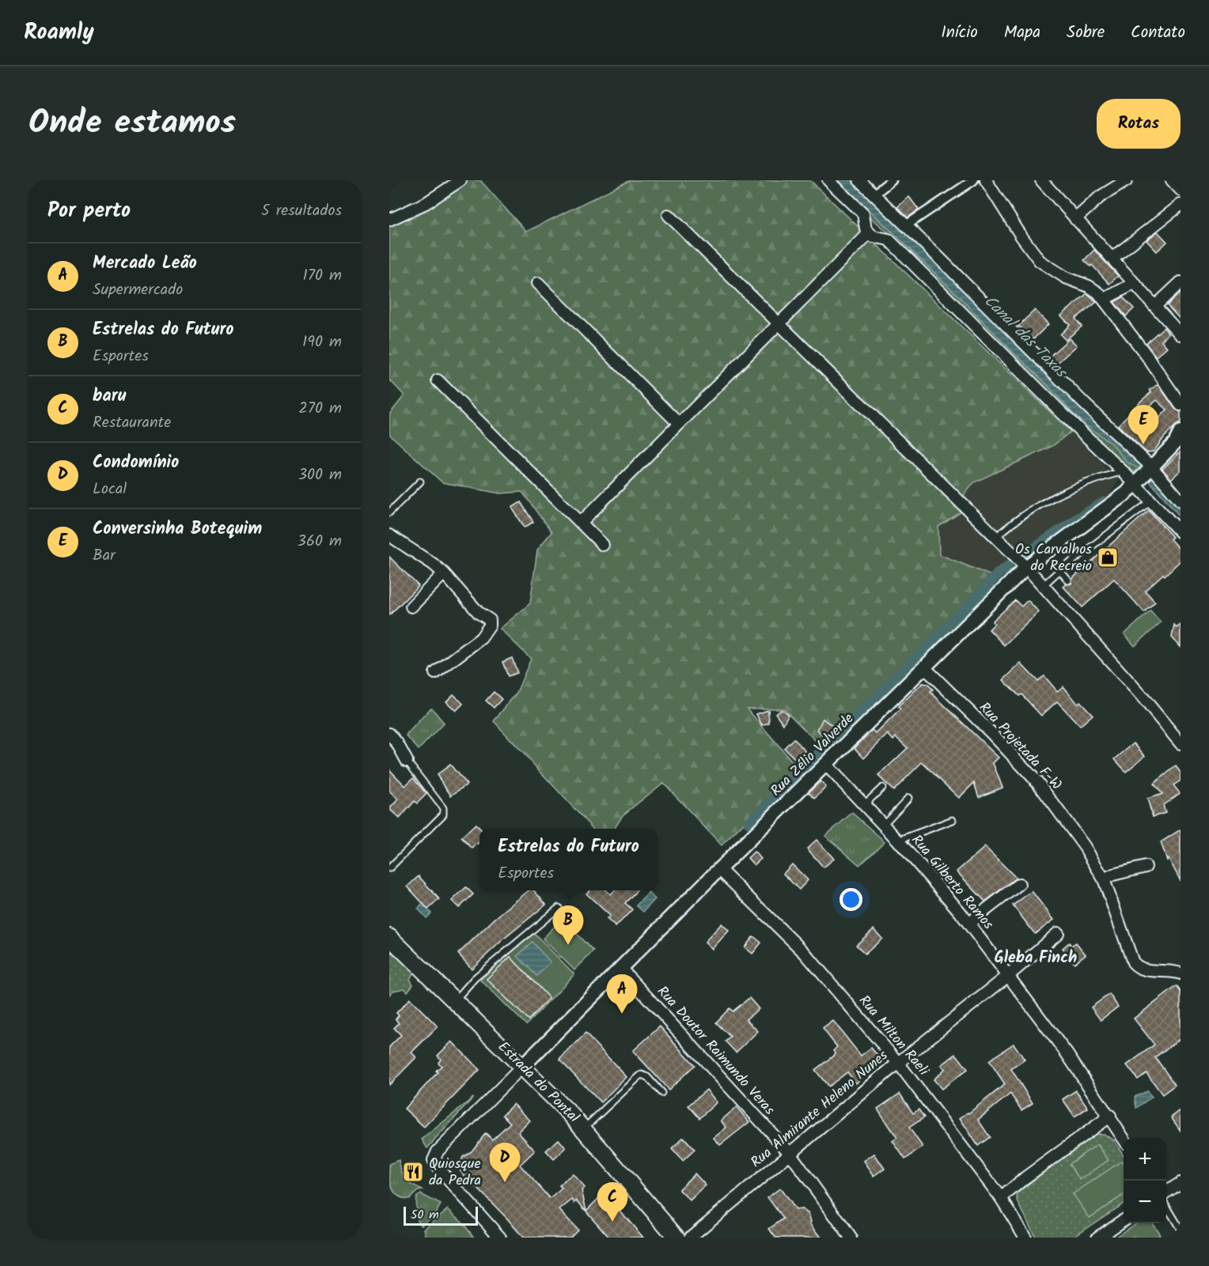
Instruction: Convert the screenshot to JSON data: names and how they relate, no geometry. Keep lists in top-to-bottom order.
{
  "streets": {
    "main road": ["Estrada do Pontal"],
    "street": [
      "Rua Projetada F-W",
      "Rua Zélio Valverde",
      "Rua Gilberto Ramos",
      "Rua Milton Raeli",
      "Rua Doutor Raimundo Veras",
      "Rua Almirante Heleno Nunes"
    ]
  },
  "crossings": [
    ["Rua Projetada F-W", "Rua Zélio Valverde"],
    ["Rua Zélio Valverde", "Rua Gilberto Ramos"],
    ["Rua Zélio Valverde", "Rua Milton Raeli"],
    ["Rua Zélio Valverde", "Rua Doutor Raimundo Veras"],
    ["Rua Zélio Valverde", "Estrada do Pontal"],
    ["Rua Gilberto Ramos", "Rua Almirante Heleno Nunes"],
    ["Rua Milton Raeli", "Rua Almirante Heleno Nunes"],
    ["Rua Doutor Raimundo Veras", "Rua Almirante Heleno Nunes"]
  ],
  "districts": ["Gleba Finch"],
  "water": ["Canal das Taxas"],
  "places": {
    "shop": ["Os Carvalhos do Recreio"],
    "restaurant": ["Quiosque da Pedra"]
  },
  "scale_bar": "50 m",
  "page": {
    "header": "Roamly",
    "nav": [
      "Início",
      "Mapa",
      "Sobre",
      "Contato"
    ],
    "title": "Onde estamos",
    "buttons": "Rotas",
    "heading": ["Por perto", "5 resultados"],
    "list": [
      {
        "mark": "A",
        "name": "Mercado Leão",
        "note": "Supermercado",
        "value": "170 m"
      },
      {
        "mark": "B",
        "name": "Estrelas do Futuro",
        "note": "Esportes",
        "value": "190 m"
      },
      {
        "mark": "C",
        "name": "baru",
        "note": "Restaurante",
        "value": "270 m"
      },
      {
        "mark": "D",
        "name": "Condomínio",
        "note": "Local",
        "value": "300 m"
      },
      {
        "mark": "E",
        "name": "Conversinha Botequim",
        "note": "Bar",
        "value": "360 m"
      }
    ],
    "pins": [
      "E",
      "B",
      "A",
      "D",
      "C"
    ],
    "popup": ["Estrelas do Futuro", "Esportes"],
    "map_buttons": ["+", "−"],
    "scale": "50 m"
  }
}
